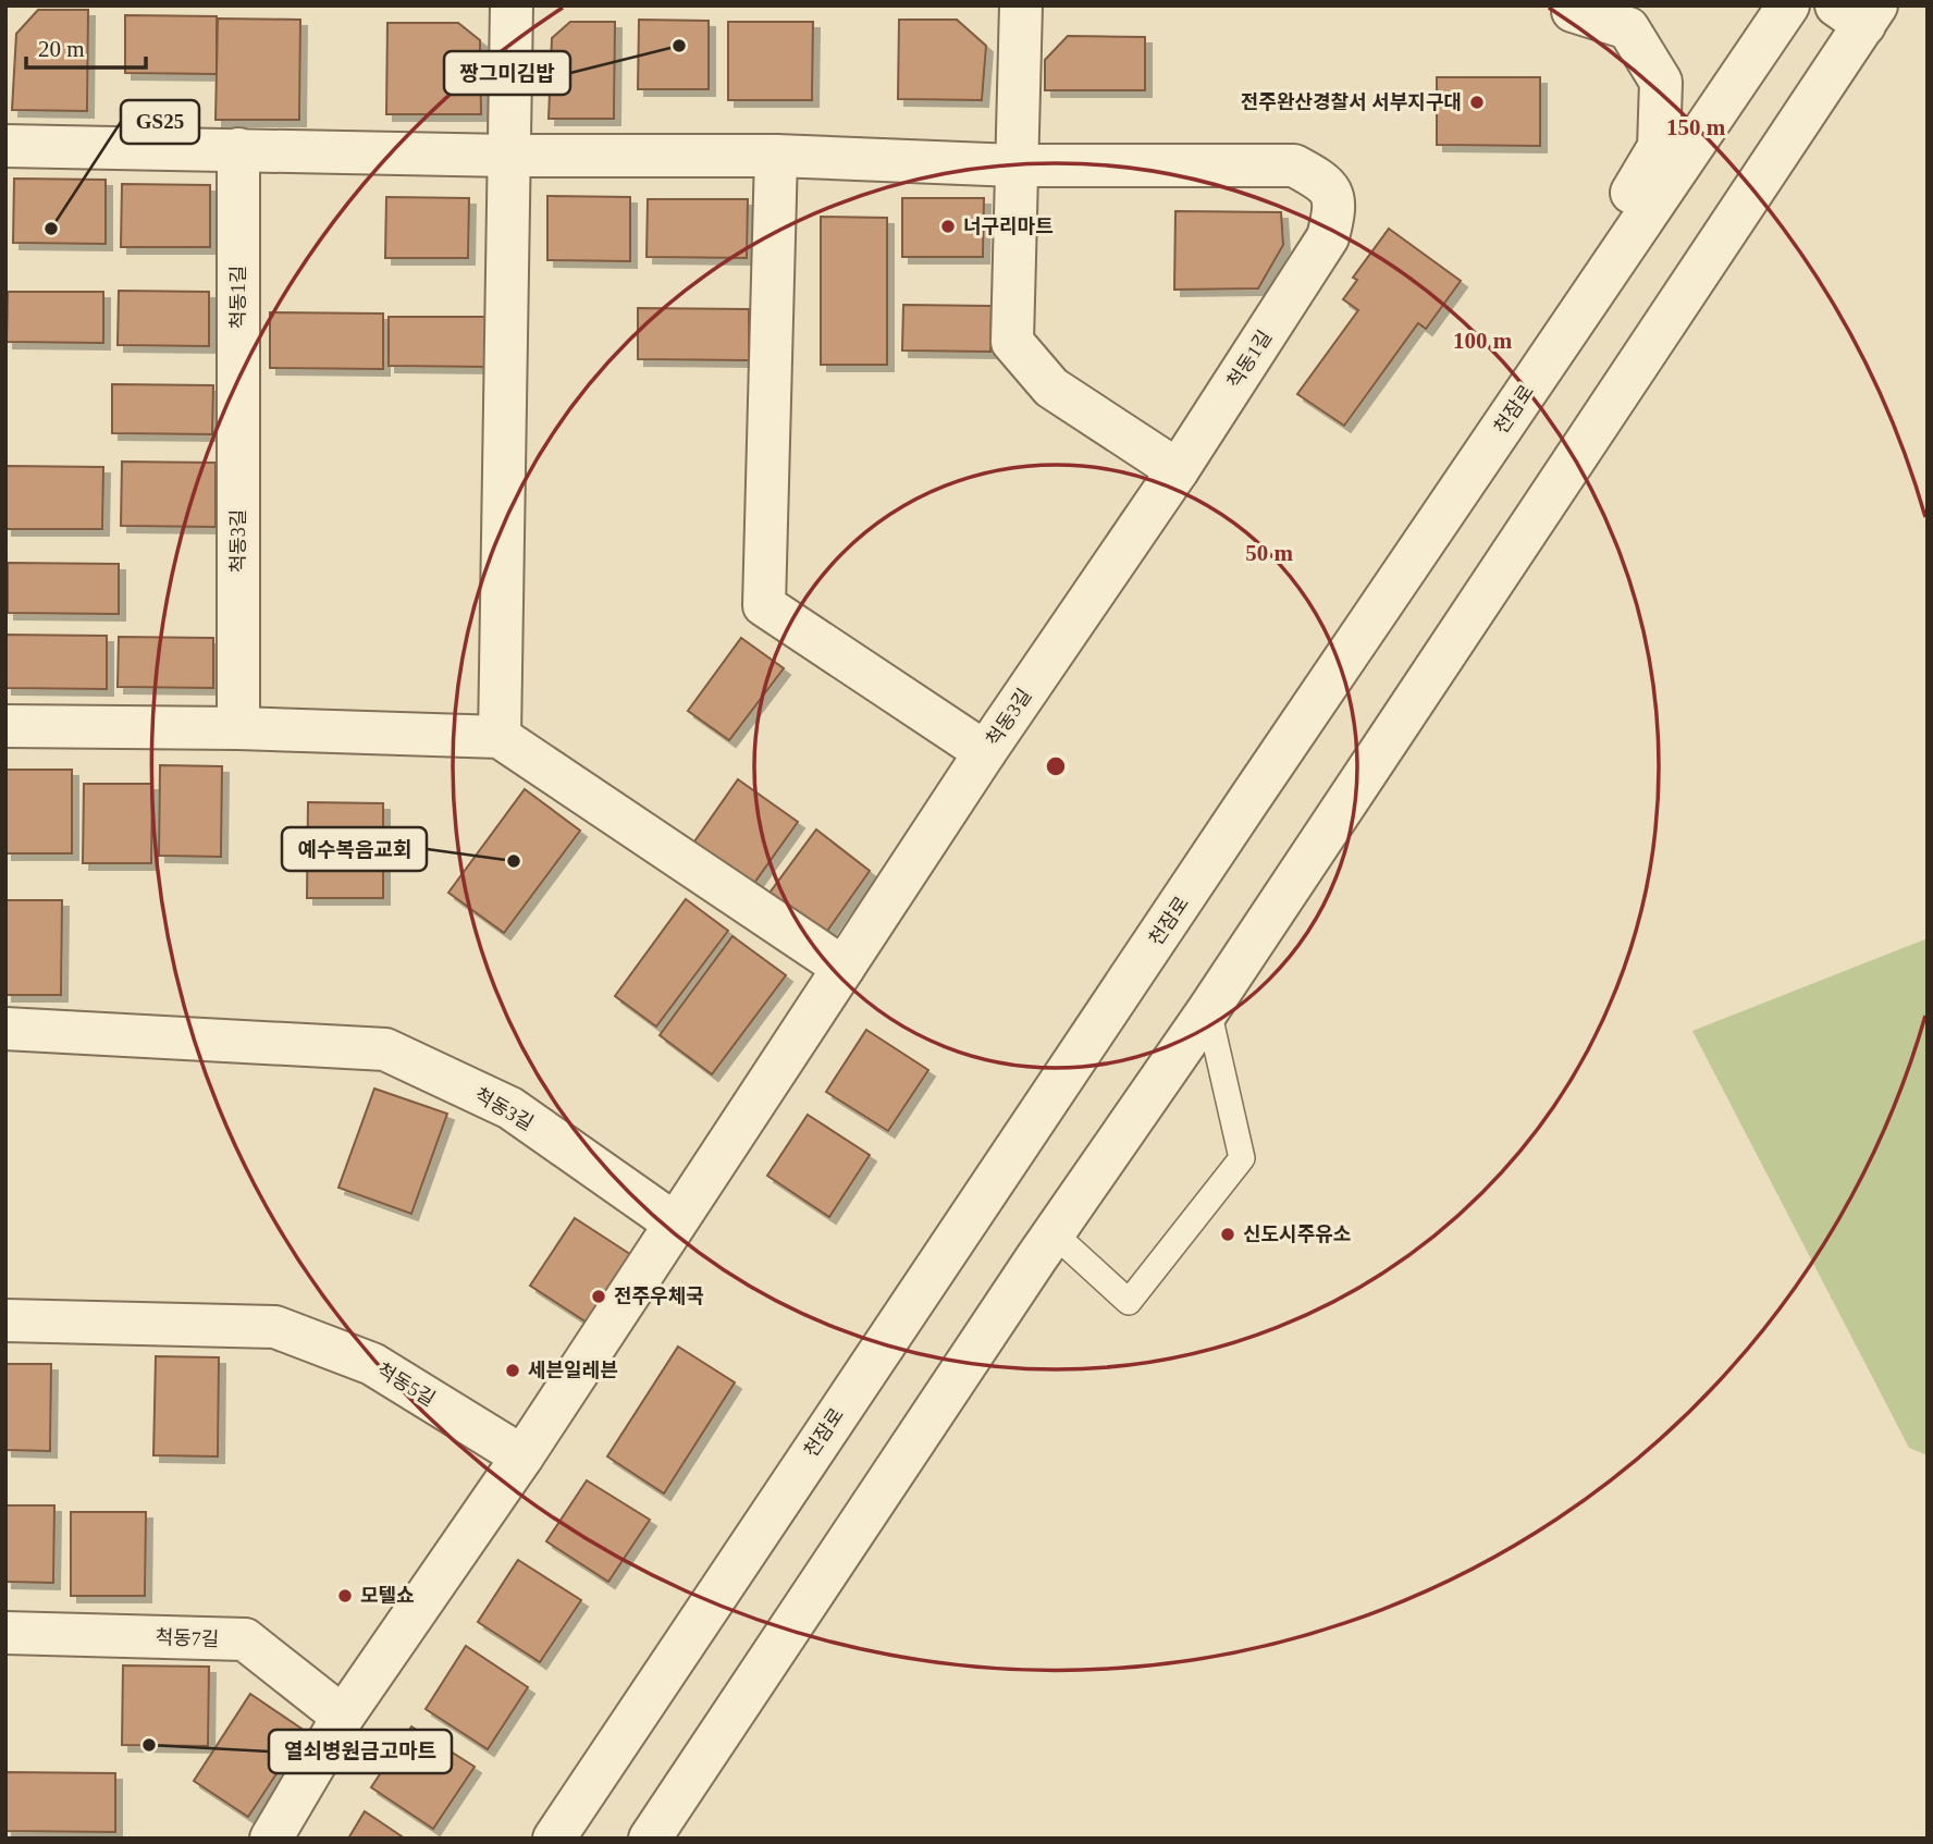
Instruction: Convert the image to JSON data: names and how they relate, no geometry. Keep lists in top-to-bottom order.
{
  "streets": {
    "street": [
      "척동1길",
      "천잠로",
      "척동3길",
      "척동5길",
      "척동7길"
    ]
  },
  "crossings": [
    ["척동1길", "척동3길"]
  ],
  "places": [
    "짱그미김밥",
    "전주완산경찰서 서부지구대",
    "너구리마트",
    "GS25",
    "예수복음교회",
    "신도시주유소",
    "전주우체국",
    "세븐일레븐",
    "모텔쇼",
    "열쇠병원금고마트"
  ],
  "scale_bar": "20 m",
  "rings": ["150 m", "100 m", "50 m"]
}
